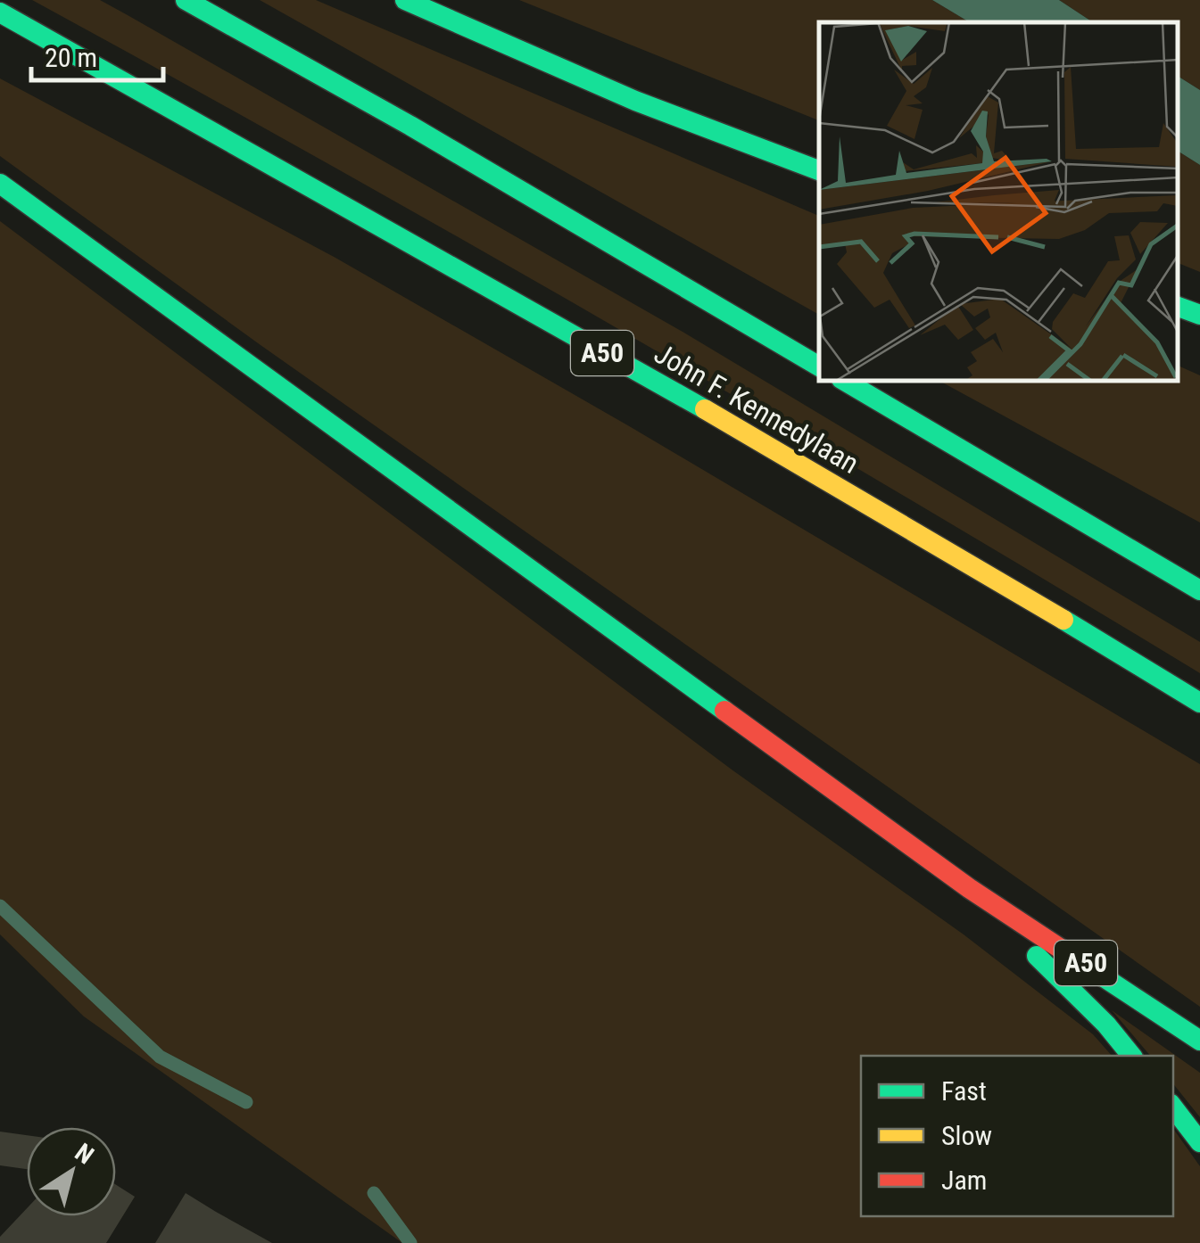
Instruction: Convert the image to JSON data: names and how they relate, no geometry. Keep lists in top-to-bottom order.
{
  "streets": {
    "highway": ["A50", "John F. Kennedylaan"]
  },
  "legend": ["Fast", "Slow", "Jam"],
  "scale_bar": "20 m",
  "north": "top right"
}
